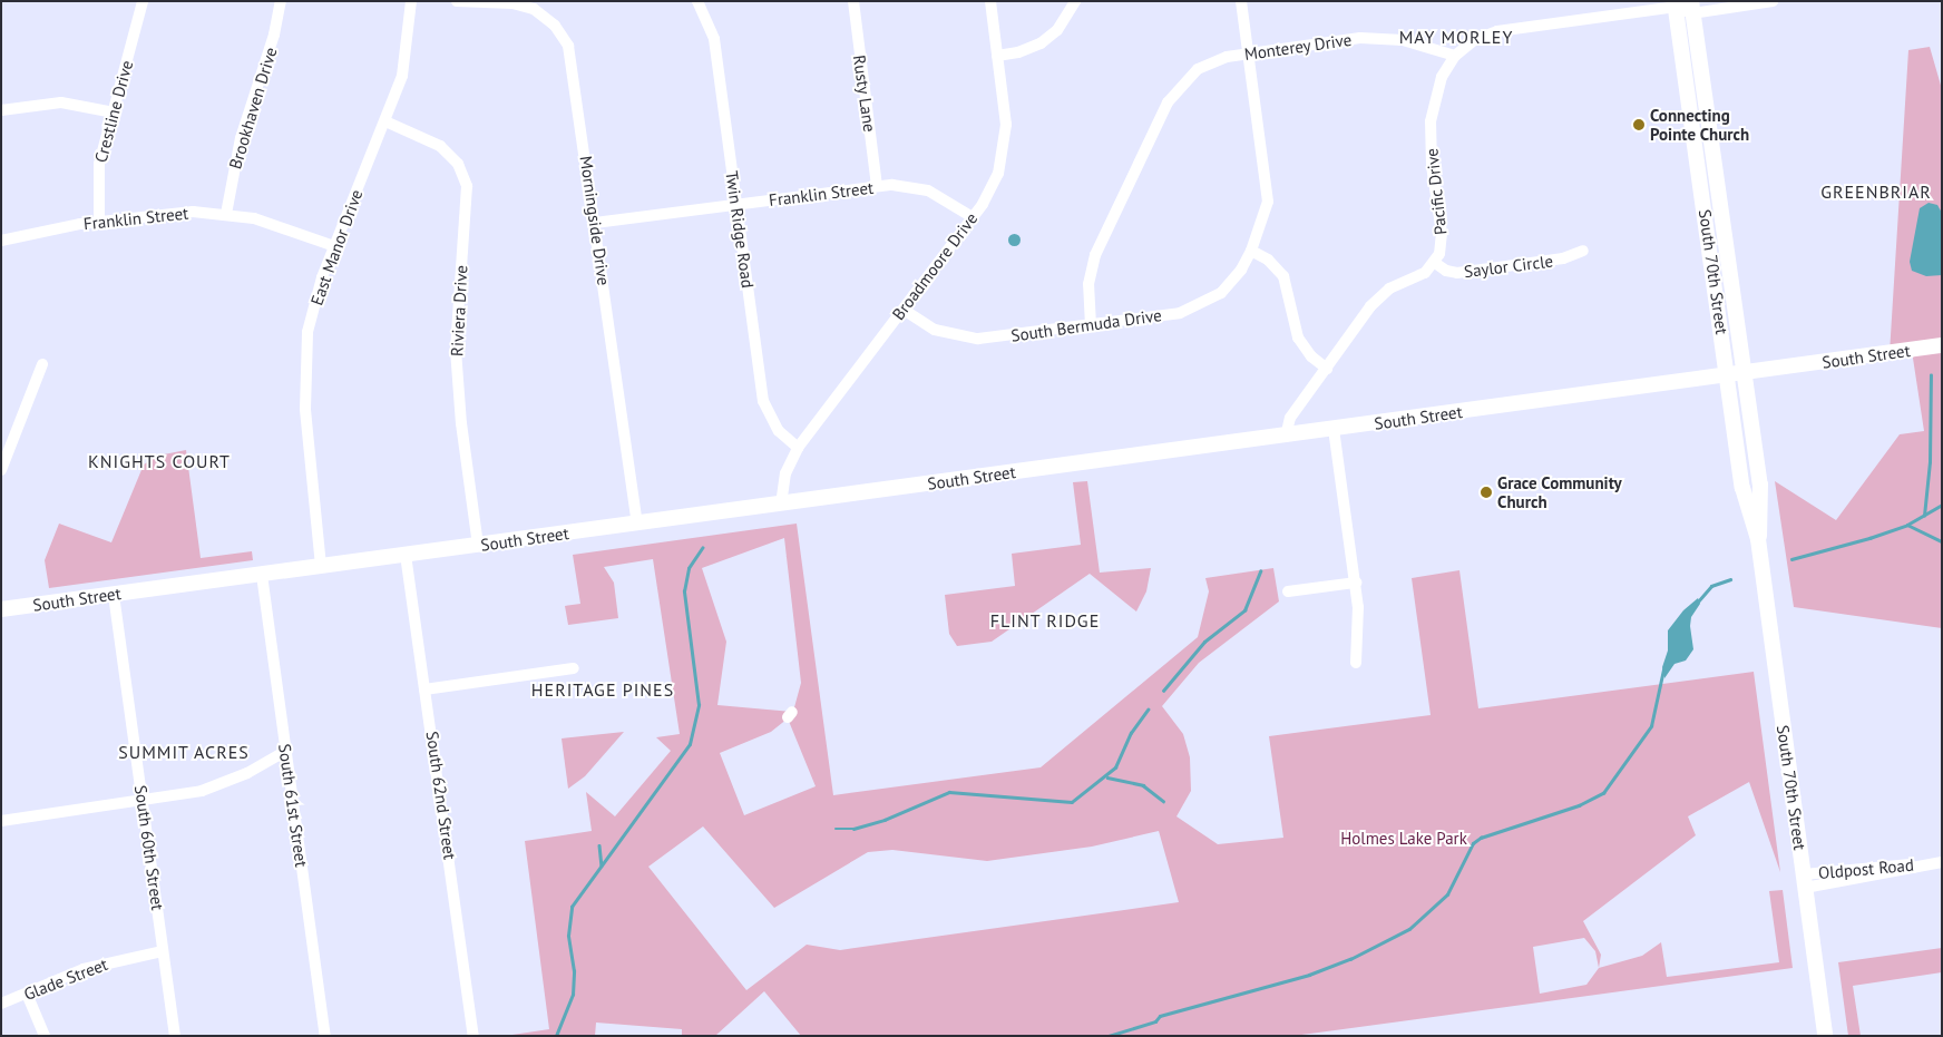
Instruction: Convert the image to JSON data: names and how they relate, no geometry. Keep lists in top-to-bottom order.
{
  "streets": {
    "main road": ["South 70th Street", "South Street"],
    "street": [
      "Monterey Drive",
      "Rusty Lane",
      "Brookhaven Drive",
      "Crestline Drive",
      "Pacific Drive",
      "Franklin Street",
      "Morningside Drive",
      "Twin Ridge Road",
      "East Manor Drive",
      "Broadmoore Drive",
      "Saylor Circle",
      "Riviera Drive",
      "South Bermuda Drive",
      "South 62nd Street",
      "South 61st Street",
      "South 60th Street",
      "Oldpost Road",
      "Glade Street"
    ]
  },
  "crossings": [
    ["Monterey Drive", "Pacific Drive"],
    ["Monterey Drive", "South Bermuda Drive"],
    ["Rusty Lane", "Franklin Street"],
    ["Brookhaven Drive", "Franklin Street"],
    ["Crestline Drive", "Franklin Street"],
    ["Pacific Drive", "Saylor Circle"],
    ["Franklin Street", "Morningside Drive"],
    ["Franklin Street", "Twin Ridge Road"],
    ["Franklin Street", "East Manor Drive"],
    ["Franklin Street", "Broadmoore Drive"],
    ["Morningside Drive", "South Street"],
    ["Twin Ridge Road", "Broadmoore Drive"],
    ["East Manor Drive", "Riviera Drive"],
    ["East Manor Drive", "South Street"],
    ["Broadmoore Drive", "South Bermuda Drive"],
    ["Broadmoore Drive", "South Street"],
    ["South 70th Street", "South Street"],
    ["South 70th Street", "Oldpost Road"],
    ["Riviera Drive", "South Street"],
    ["South Street", "South 62nd Street"],
    ["South Street", "South 61st Street"],
    ["South Street", "South 60th Street"],
    ["South 60th Street", "Glade Street"]
  ],
  "districts": [
    "MAY MORLEY",
    "GREENBRIAR",
    "KNIGHTS COURT",
    "FLINT RIDGE",
    "HERITAGE PINES",
    "SUMMIT ACRES"
  ],
  "parks": ["Holmes Lake Park"],
  "places": ["Connecting Pointe Church", "Grace Community Church"]
}
